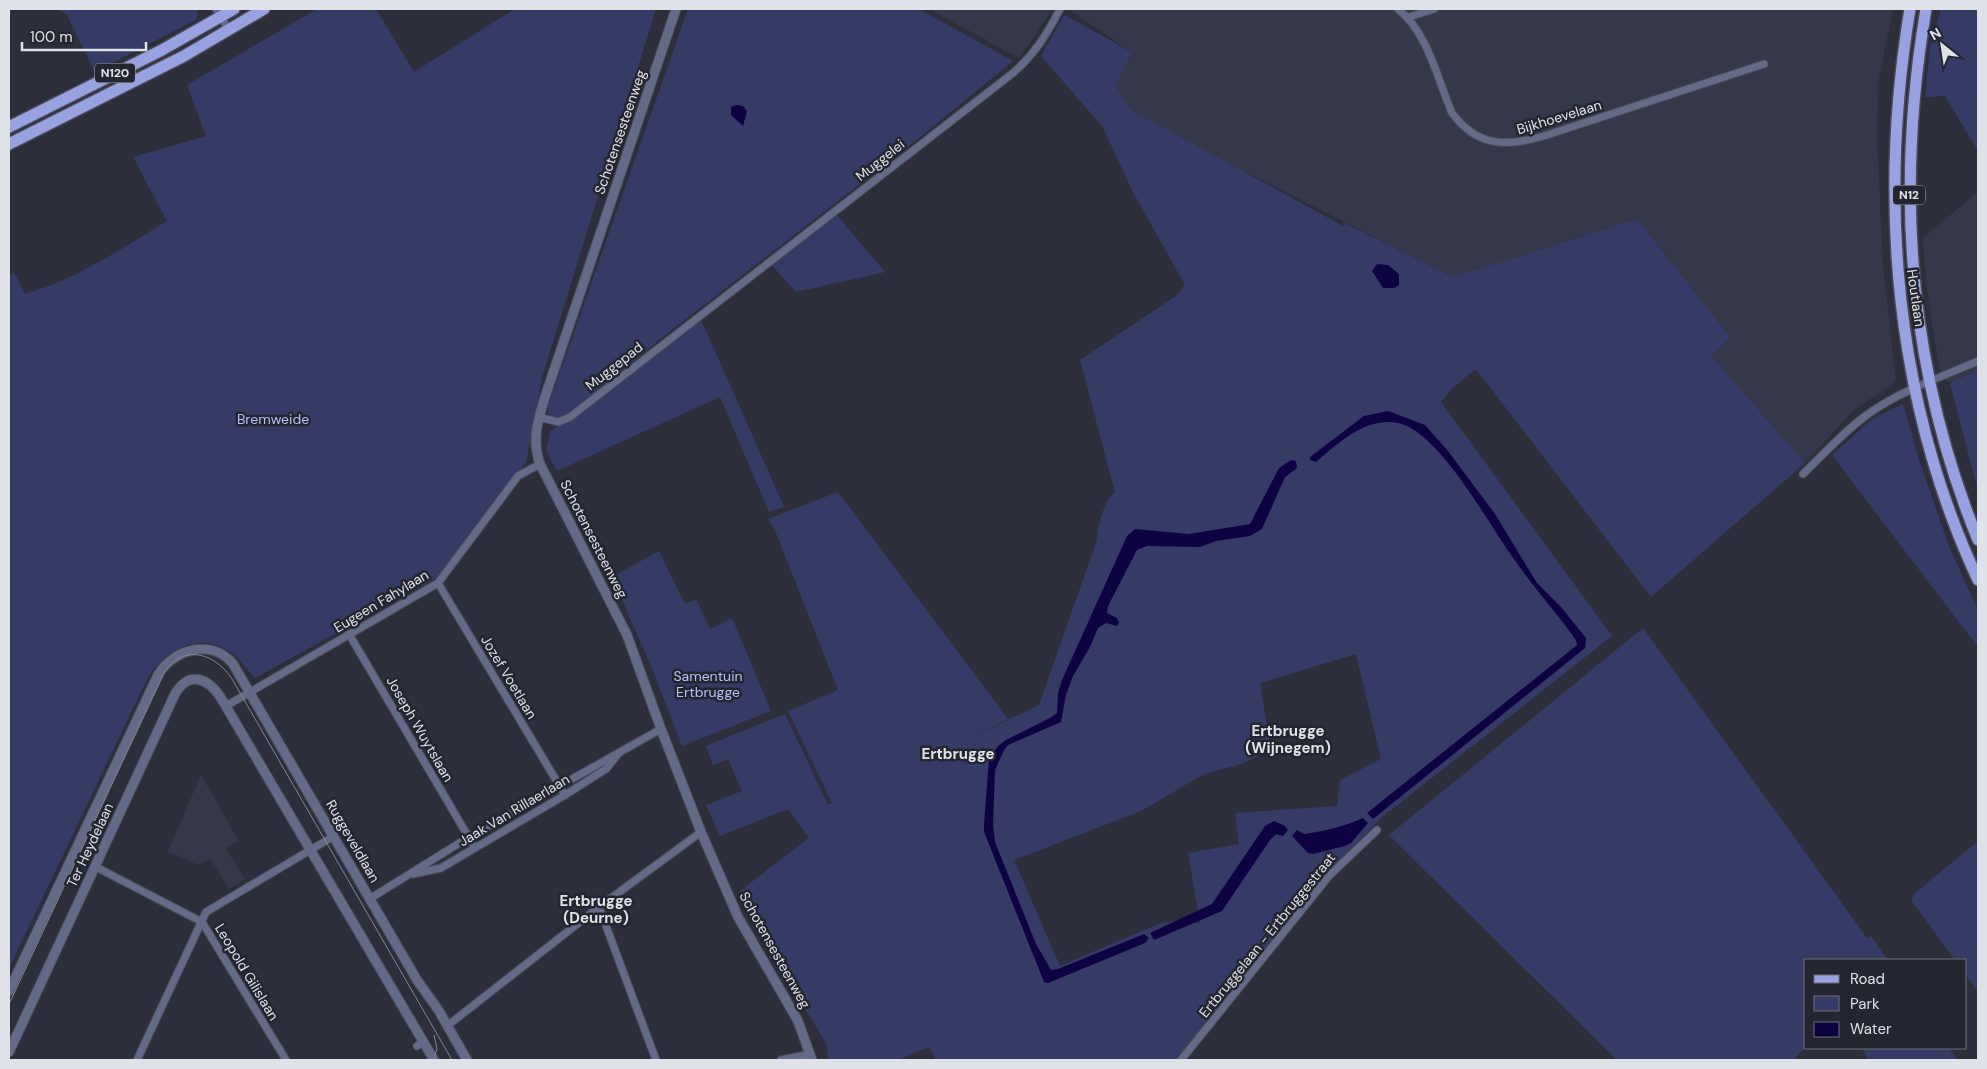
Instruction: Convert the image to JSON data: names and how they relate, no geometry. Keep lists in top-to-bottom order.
{
  "streets": {
    "main road": ["N120", "N12", "Houtlaan"],
    "street": [
      "Bijkhoevelaan",
      "Schotensesteenweg",
      "Muggelei",
      "Muggepad",
      "Eugeen Fahylaan",
      "Jozef Voetlaan",
      "Joseph Wuytslaan",
      "Jaak Van Rillaerlaan",
      "Ruggeveldlaan",
      "Ter Heydelaan",
      "Ertbruggelaan - Ertbruggestraat",
      "Leopold Gilislaan"
    ]
  },
  "crossings": [
    ["Schotensesteenweg", "Muggepad"],
    ["Schotensesteenweg", "Eugeen Fahylaan"],
    ["Schotensesteenweg", "Jaak Van Rillaerlaan"],
    ["Muggelei", "Muggepad"],
    ["Eugeen Fahylaan", "Jozef Voetlaan"],
    ["Eugeen Fahylaan", "Joseph Wuytslaan"],
    ["Eugeen Fahylaan", "Ruggeveldlaan"],
    ["Eugeen Fahylaan", "Ter Heydelaan"],
    ["Jozef Voetlaan", "Jaak Van Rillaerlaan"],
    ["Joseph Wuytslaan", "Jaak Van Rillaerlaan"],
    ["Jaak Van Rillaerlaan", "Ruggeveldlaan"],
    ["Ruggeveldlaan", "Ter Heydelaan"],
    ["Ter Heydelaan", "Leopold Gilislaan"]
  ],
  "districts": ["Ertbrugge (Wijnegem)", "Ertbrugge", "Ertbrugge (Deurne)"],
  "parks": ["Bremweide", "Samentuin Ertbrugge"],
  "legend": ["Road", "Park", "Water"],
  "scale_bar": "100 m",
  "north": "top left"
}
